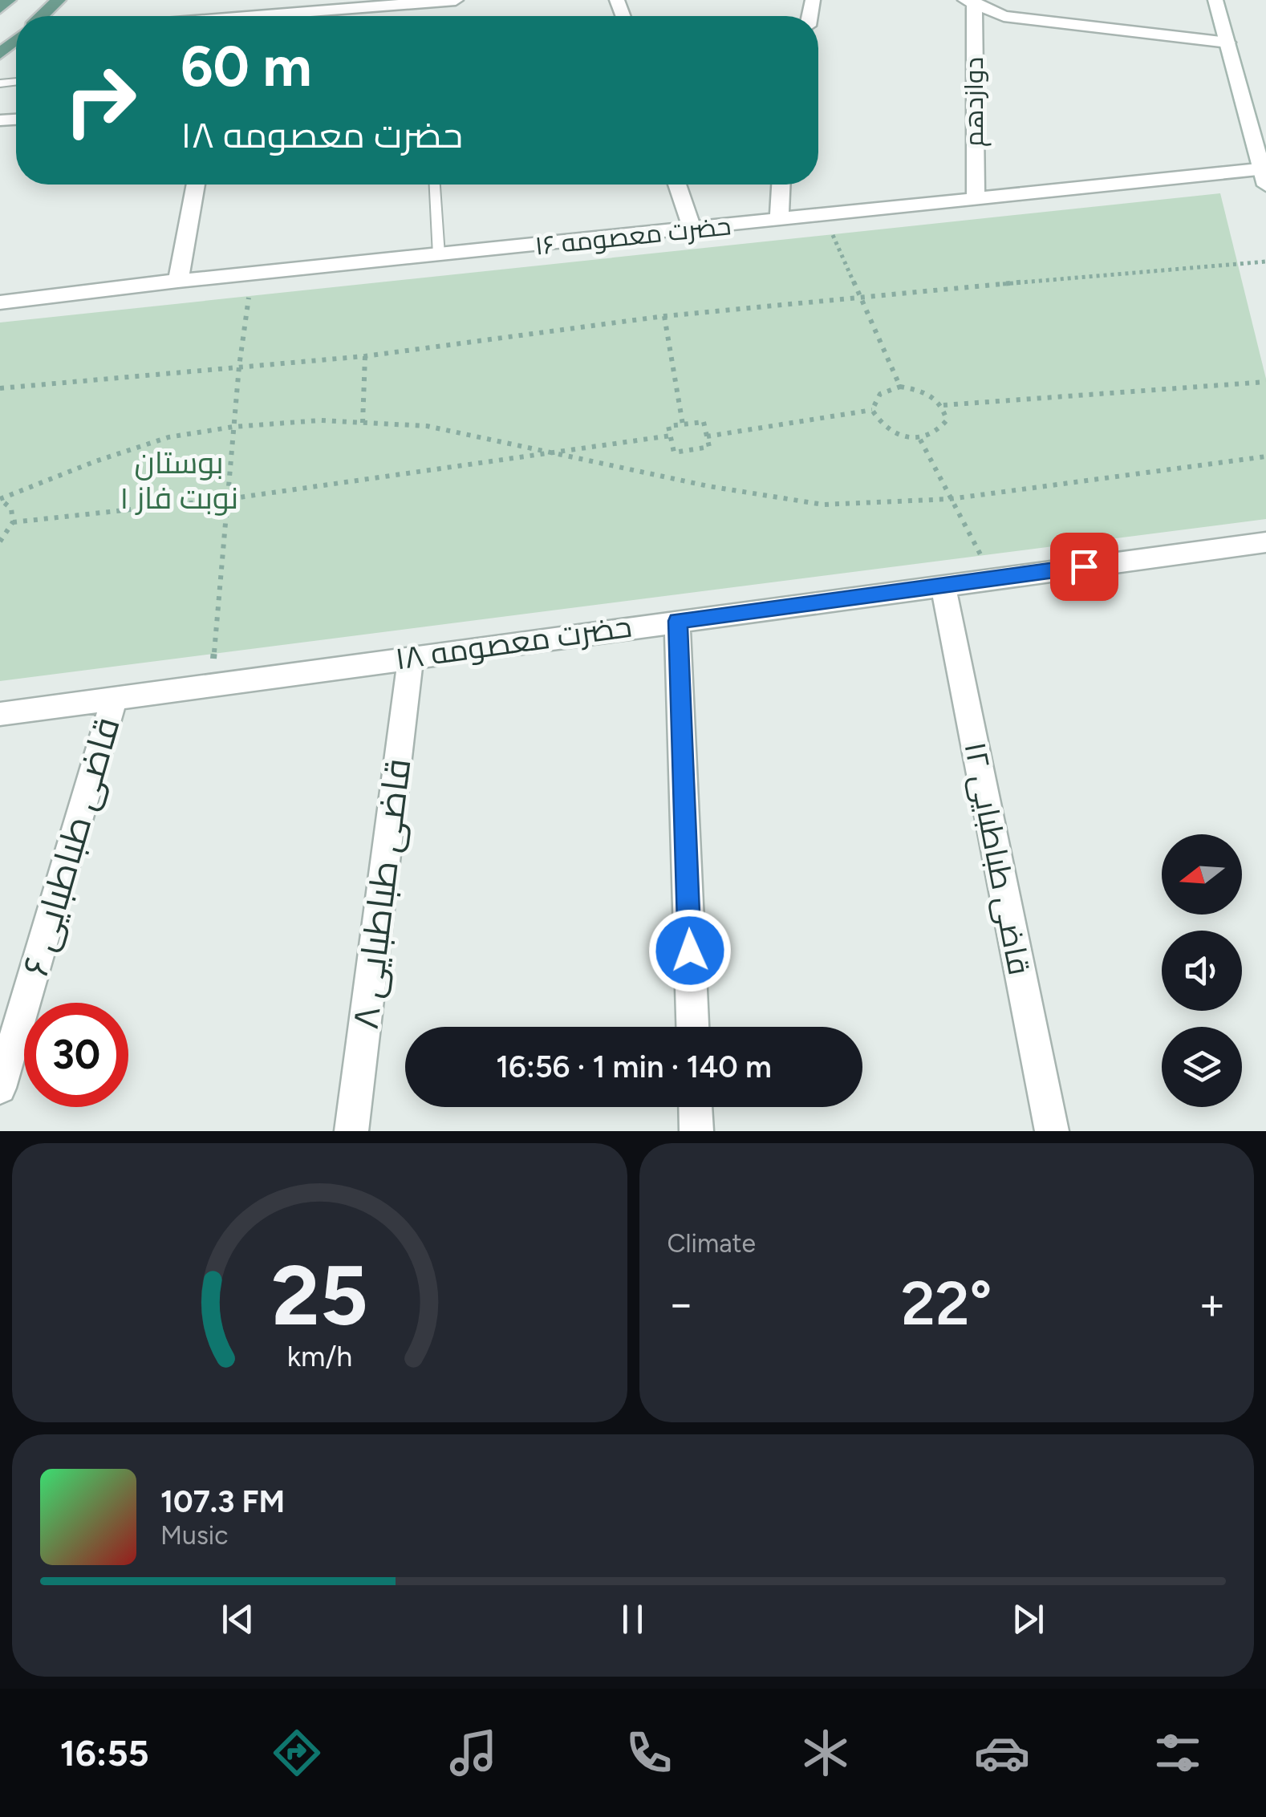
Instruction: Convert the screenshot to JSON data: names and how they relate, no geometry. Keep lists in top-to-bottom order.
{
  "streets": {
    "street": [
      "دوازدهم",
      "حضرت معصومه ۱۶",
      "حضرت معصومه ۱۸",
      "قاضی طباطبایی ۶",
      "قاضی طباطبایی ۱۲",
      "قاضی طباطبایی ۸"
    ]
  },
  "crossings": [
    ["دوازدهم", "حضرت معصومه ۱۶"],
    ["حضرت معصومه ۱۸", "قاضی طباطبایی ۶"],
    ["حضرت معصومه ۱۸", "قاضی طباطبایی ۱۲"],
    ["حضرت معصومه ۱۸", "قاضی طباطبایی ۸"]
  ],
  "parks": ["بوستان نوبت فاز ۱"],
  "north": "left",
  "page": {
    "turn": ["60 m", "حضرت معصومه ۱۸"],
    "limit": "30",
    "trip": "16:56 · 1 min · 140 m",
    "tile": "Climate",
    "heat": ["−", "22°", "+"],
    "song": ["107.3 FM", "Music"],
    "tabs": "16:55",
    "gauge": ["25", "km/h"]
  }
}
